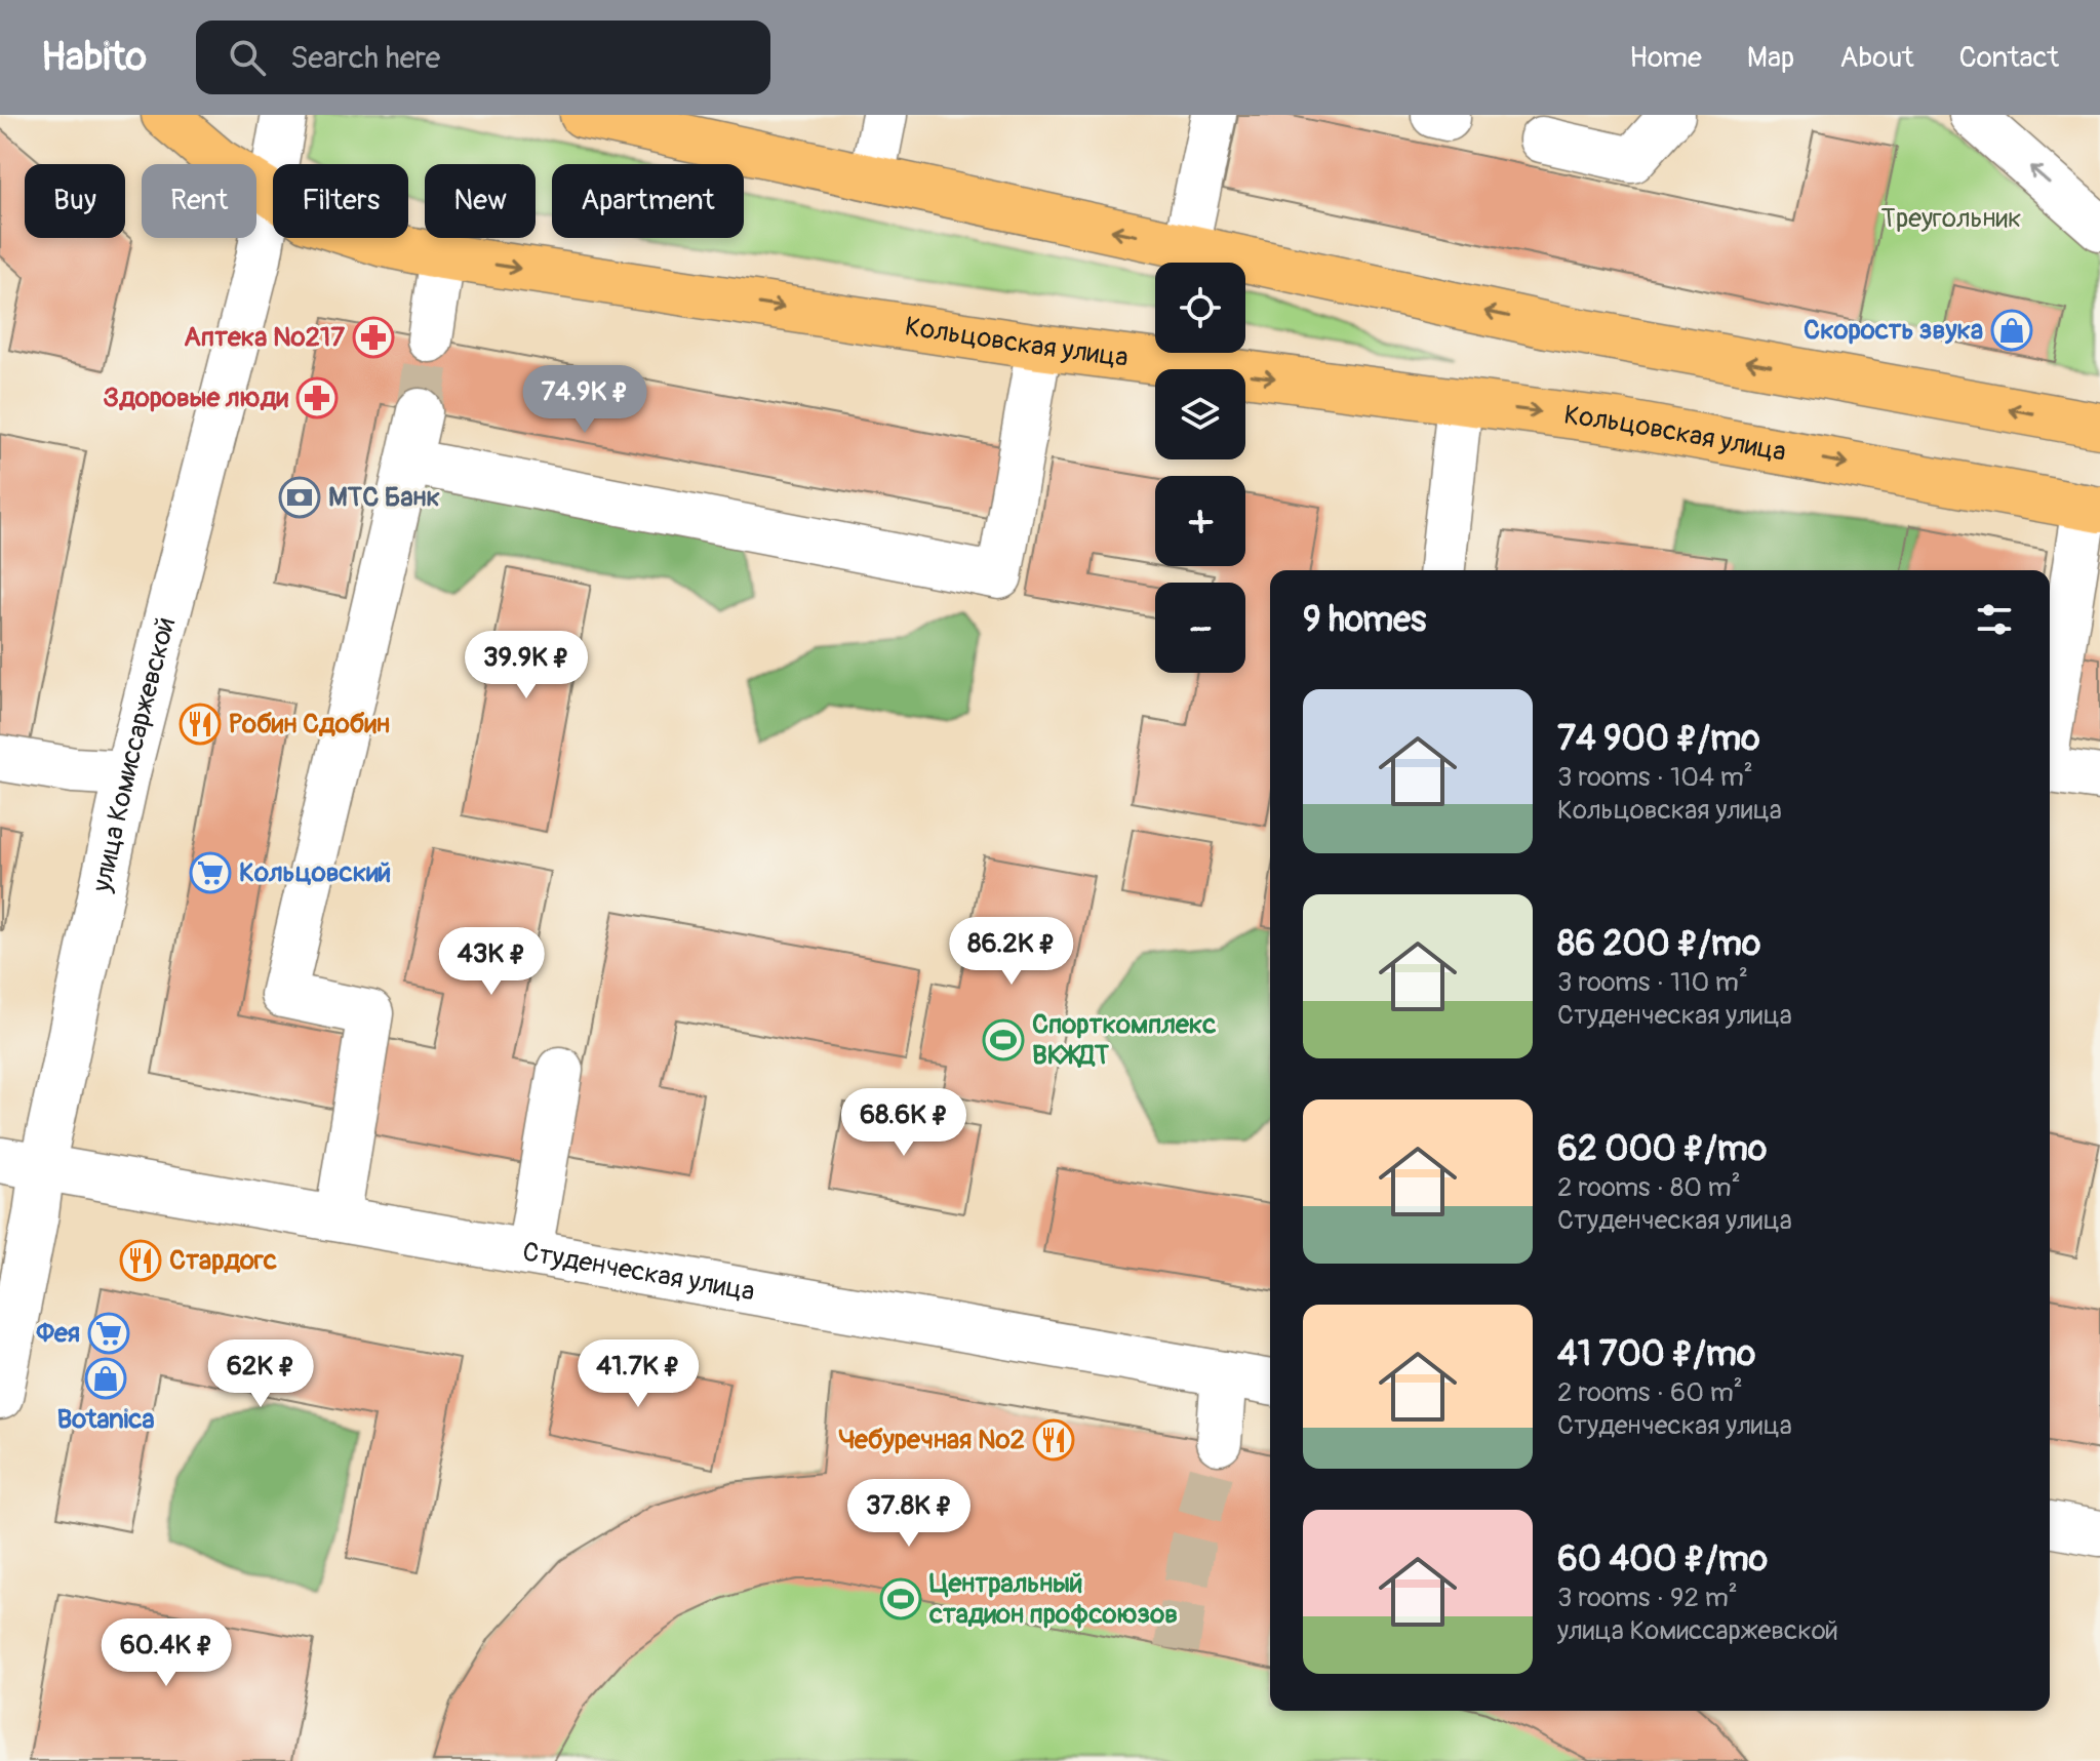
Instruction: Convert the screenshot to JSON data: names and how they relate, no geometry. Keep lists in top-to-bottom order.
{
  "streets": {
    "main road": ["Кольцовская улица"],
    "street": ["улица Комиссаржевской", "Студенческая улица"]
  },
  "crossings": [
    ["Кольцовская улица", "улица Комиссаржевской"],
    ["улица Комиссаржевской", "Студенческая улица"]
  ],
  "parks": ["Треугольник"],
  "places": {
    "shop": ["Скорость звука", "Botanica"],
    "pharmacy": ["Аптека №217", "Здоровые люди"],
    "bank": ["МТС Банк"],
    "restaurant": ["Робин Сдобин", "Стардогс", "Чебуречная №2"],
    "supermarket": ["Кольцовский", "Фея"],
    "sports": ["Спорткомплекс ВКЖДТ", "Центральный стадион профсоюзов"]
  },
  "page": {
    "header": "Habito",
    "search": "Search here",
    "nav": [
      "Home",
      "Map",
      "About",
      "Contact"
    ],
    "chip": [
      "Buy",
      "Rent",
      "Filters",
      "New",
      "Apartment"
    ],
    "map_buttons": ["+", "−"],
    "price": [
      "74.9K ₽",
      "39.9K ₽",
      "86.2K ₽",
      "43K ₽",
      "68.6K ₽",
      "62K ₽",
      "41.7K ₽",
      "37.8K ₽",
      "60.4K ₽"
    ],
    "heading": "9 homes",
    "list": [
      {
        "name": "74 900 ₽/mo",
        "note": "3 rooms · 104 m² · Кольцовская улица"
      },
      {
        "name": "86 200 ₽/mo",
        "note": "3 rooms · 110 m² · Студенческая улица"
      },
      {
        "name": "62 000 ₽/mo",
        "note": "2 rooms · 80 m² · Студенческая улица"
      },
      {
        "name": "41 700 ₽/mo",
        "note": "2 rooms · 60 m² · Студенческая улица"
      },
      {
        "name": "60 400 ₽/mo",
        "note": "3 rooms · 92 m² · улица Комиссаржевской"
      }
    ]
  }
}
